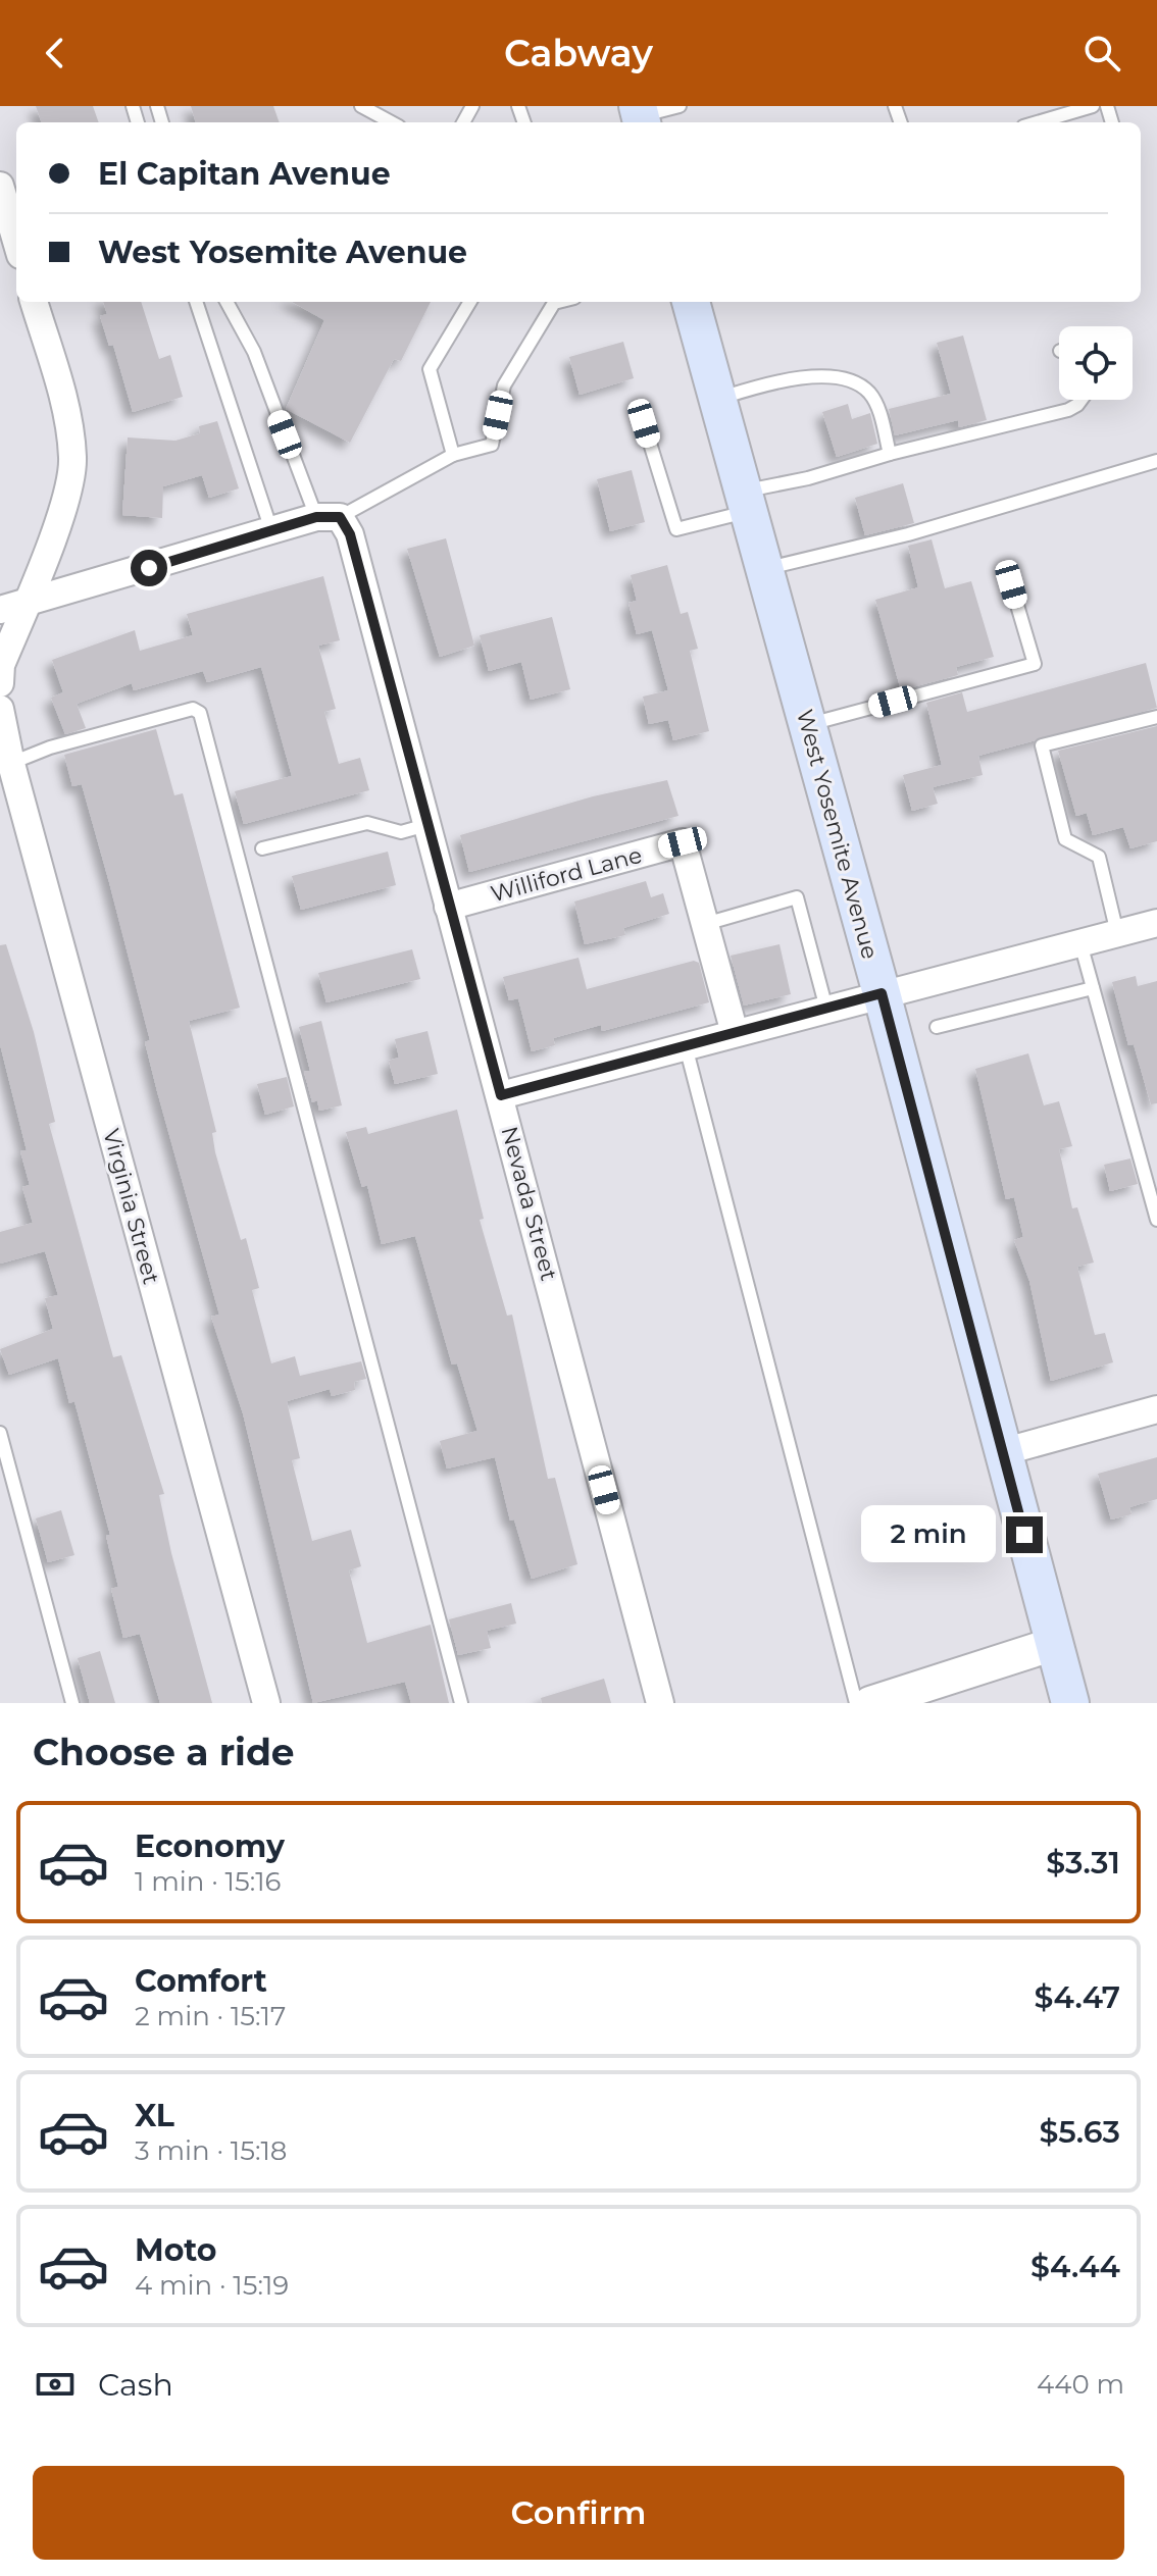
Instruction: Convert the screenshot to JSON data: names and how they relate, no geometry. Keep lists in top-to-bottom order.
{
  "streets": {
    "main road": ["West Yosemite Avenue"],
    "street": ["Williford Lane", "Nevada Street", "Virginia Street"]
  },
  "crossings": [
    ["Williford Lane", "Nevada Street"]
  ],
  "page": {
    "header": "Cabway",
    "banner": ["El Capitan Avenue", "West Yosemite Avenue"],
    "bubble": "2 min",
    "heading": "Choose a ride",
    "list": [
      {
        "name": "Economy",
        "note": "1 min · 15:16",
        "value": "$3.31"
      },
      {
        "name": "Comfort",
        "note": "2 min · 15:17",
        "value": "$4.47"
      },
      {
        "name": "XL",
        "note": "3 min · 15:18",
        "value": "$5.63"
      },
      {
        "name": "Moto",
        "note": "4 min · 15:19",
        "value": "$4.44"
      }
    ],
    "pay": ["Cash", "440 m"],
    "buttons": "Confirm"
  }
}
